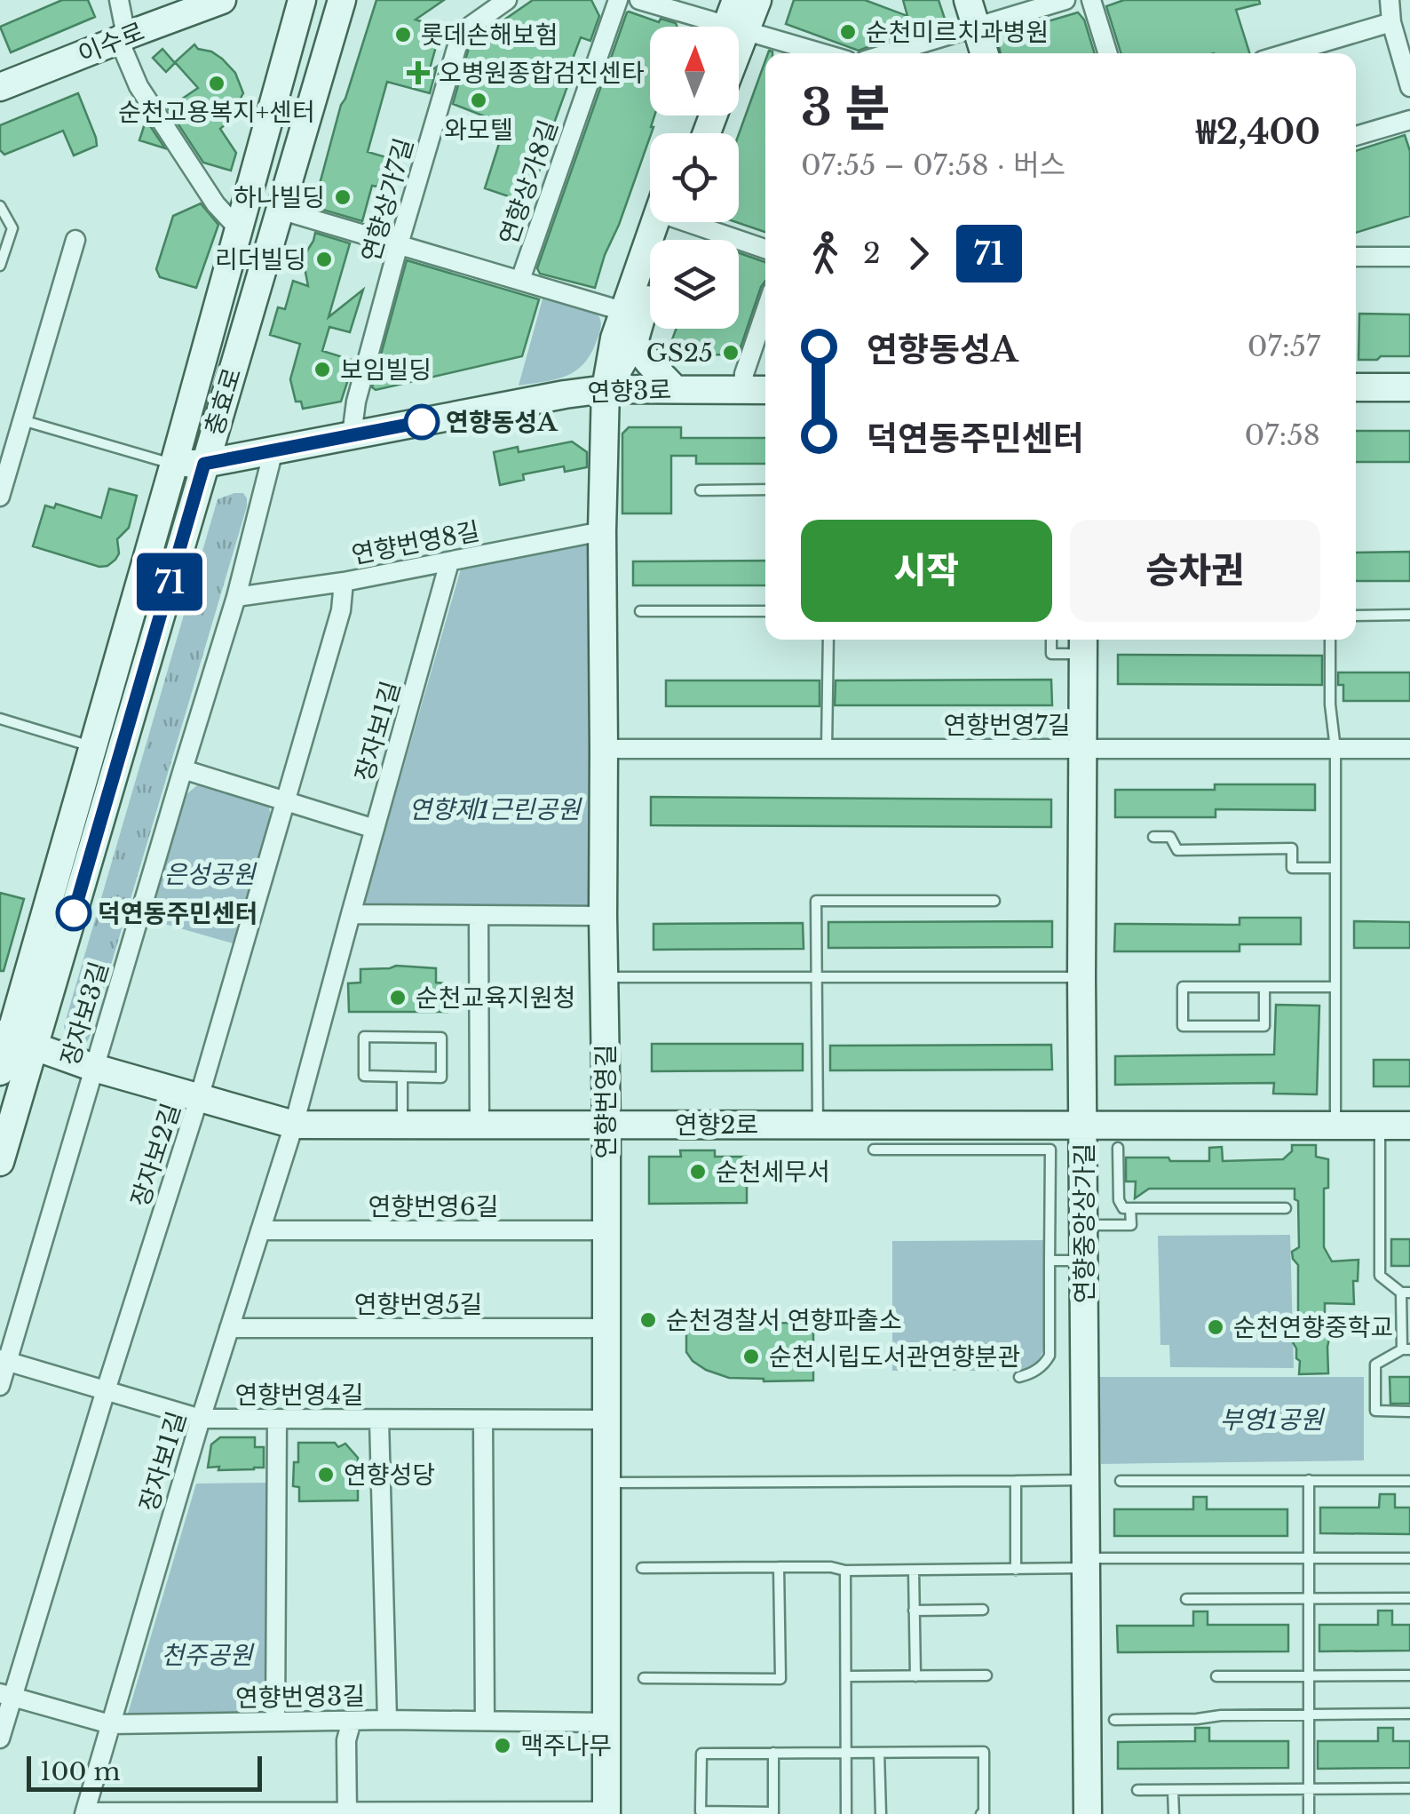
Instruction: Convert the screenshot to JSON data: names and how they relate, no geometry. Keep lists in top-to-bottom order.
{
  "streets": {
    "street": [
      "이수로",
      "연향상가8길",
      "연향상가7길",
      "연향3로",
      "충효로",
      "연향번영8길",
      "연향번영7길",
      "장자보1길",
      "장자보3길",
      "연향번영길",
      "연향2로",
      "장자보2길",
      "연향번영6길",
      "연향중앙상가길",
      "연향번영5길",
      "연향번영4길",
      "연향번영3길"
    ]
  },
  "crossings": [
    ["연향상가8길", "연향상가7길"],
    ["연향상가8길", "충효로"],
    ["연향상가8길", "연향번영길"],
    ["연향상가7길", "연향3로"],
    ["연향3로", "충효로"],
    ["연향3로", "장자보3길"],
    ["연향3로", "연향번영길"],
    ["충효로", "연향2로"],
    ["연향번영8길", "장자보1길"],
    ["연향번영8길", "장자보3길"],
    ["연향번영8길", "연향번영길"],
    ["연향번영8길", "장자보2길"],
    ["연향번영7길", "연향번영길"],
    ["연향번영7길", "연향중앙상가길"],
    ["장자보1길", "연향2로"],
    ["장자보1길", "연향번영6길"],
    ["장자보1길", "연향번영5길"],
    ["장자보1길", "연향번영4길"],
    ["장자보1길", "연향번영3길"],
    ["장자보3길", "연향2로"],
    ["장자보3길", "연향번영4길"],
    ["연향번영길", "연향2로"],
    ["연향번영길", "연향번영6길"],
    ["연향번영길", "연향번영5길"],
    ["연향번영길", "연향번영4길"],
    ["연향번영길", "연향번영3길"],
    ["연향2로", "장자보2길"],
    ["연향2로", "연향중앙상가길"],
    ["장자보2길", "연향번영4길"],
    ["장자보2길", "연향번영3길"]
  ],
  "parks": [
    "연향제1근린공원",
    "은성공원",
    "부영1공원",
    "천주공원"
  ],
  "places": {
    "other": [
      "순천미르치과병원",
      "롯데손해보험",
      "순천고용복지+센터",
      "와모텔",
      "하나빌딩",
      "리더빌딩",
      "GS25",
      "보임빌딩",
      "연향동성A",
      "덕연동주민센터",
      "순천교육지원청",
      "순천세무서",
      "순천경찰서 연향파출소",
      "순천연향중학교",
      "순천시립도서관연향분관",
      "연향성당",
      "맥주나무"
    ],
    "health": ["오병원종합검진센타"]
  },
  "lines": ["bus line 71"],
  "scale_bar": "100 m",
  "north": "top",
  "page": {
    "on_map": "71",
    "heading": ["3 분", "07:55 – 07:58 · 버스", "₩2,400"],
    "legs": ["2", "71"],
    "list": [
      {
        "name": "연향동성A",
        "value": "07:57"
      },
      {
        "name": "덕연동주민센터",
        "value": "07:58"
      }
    ],
    "buttons": ["시작", "승차권"],
    "scale": "100 m"
  }
}
